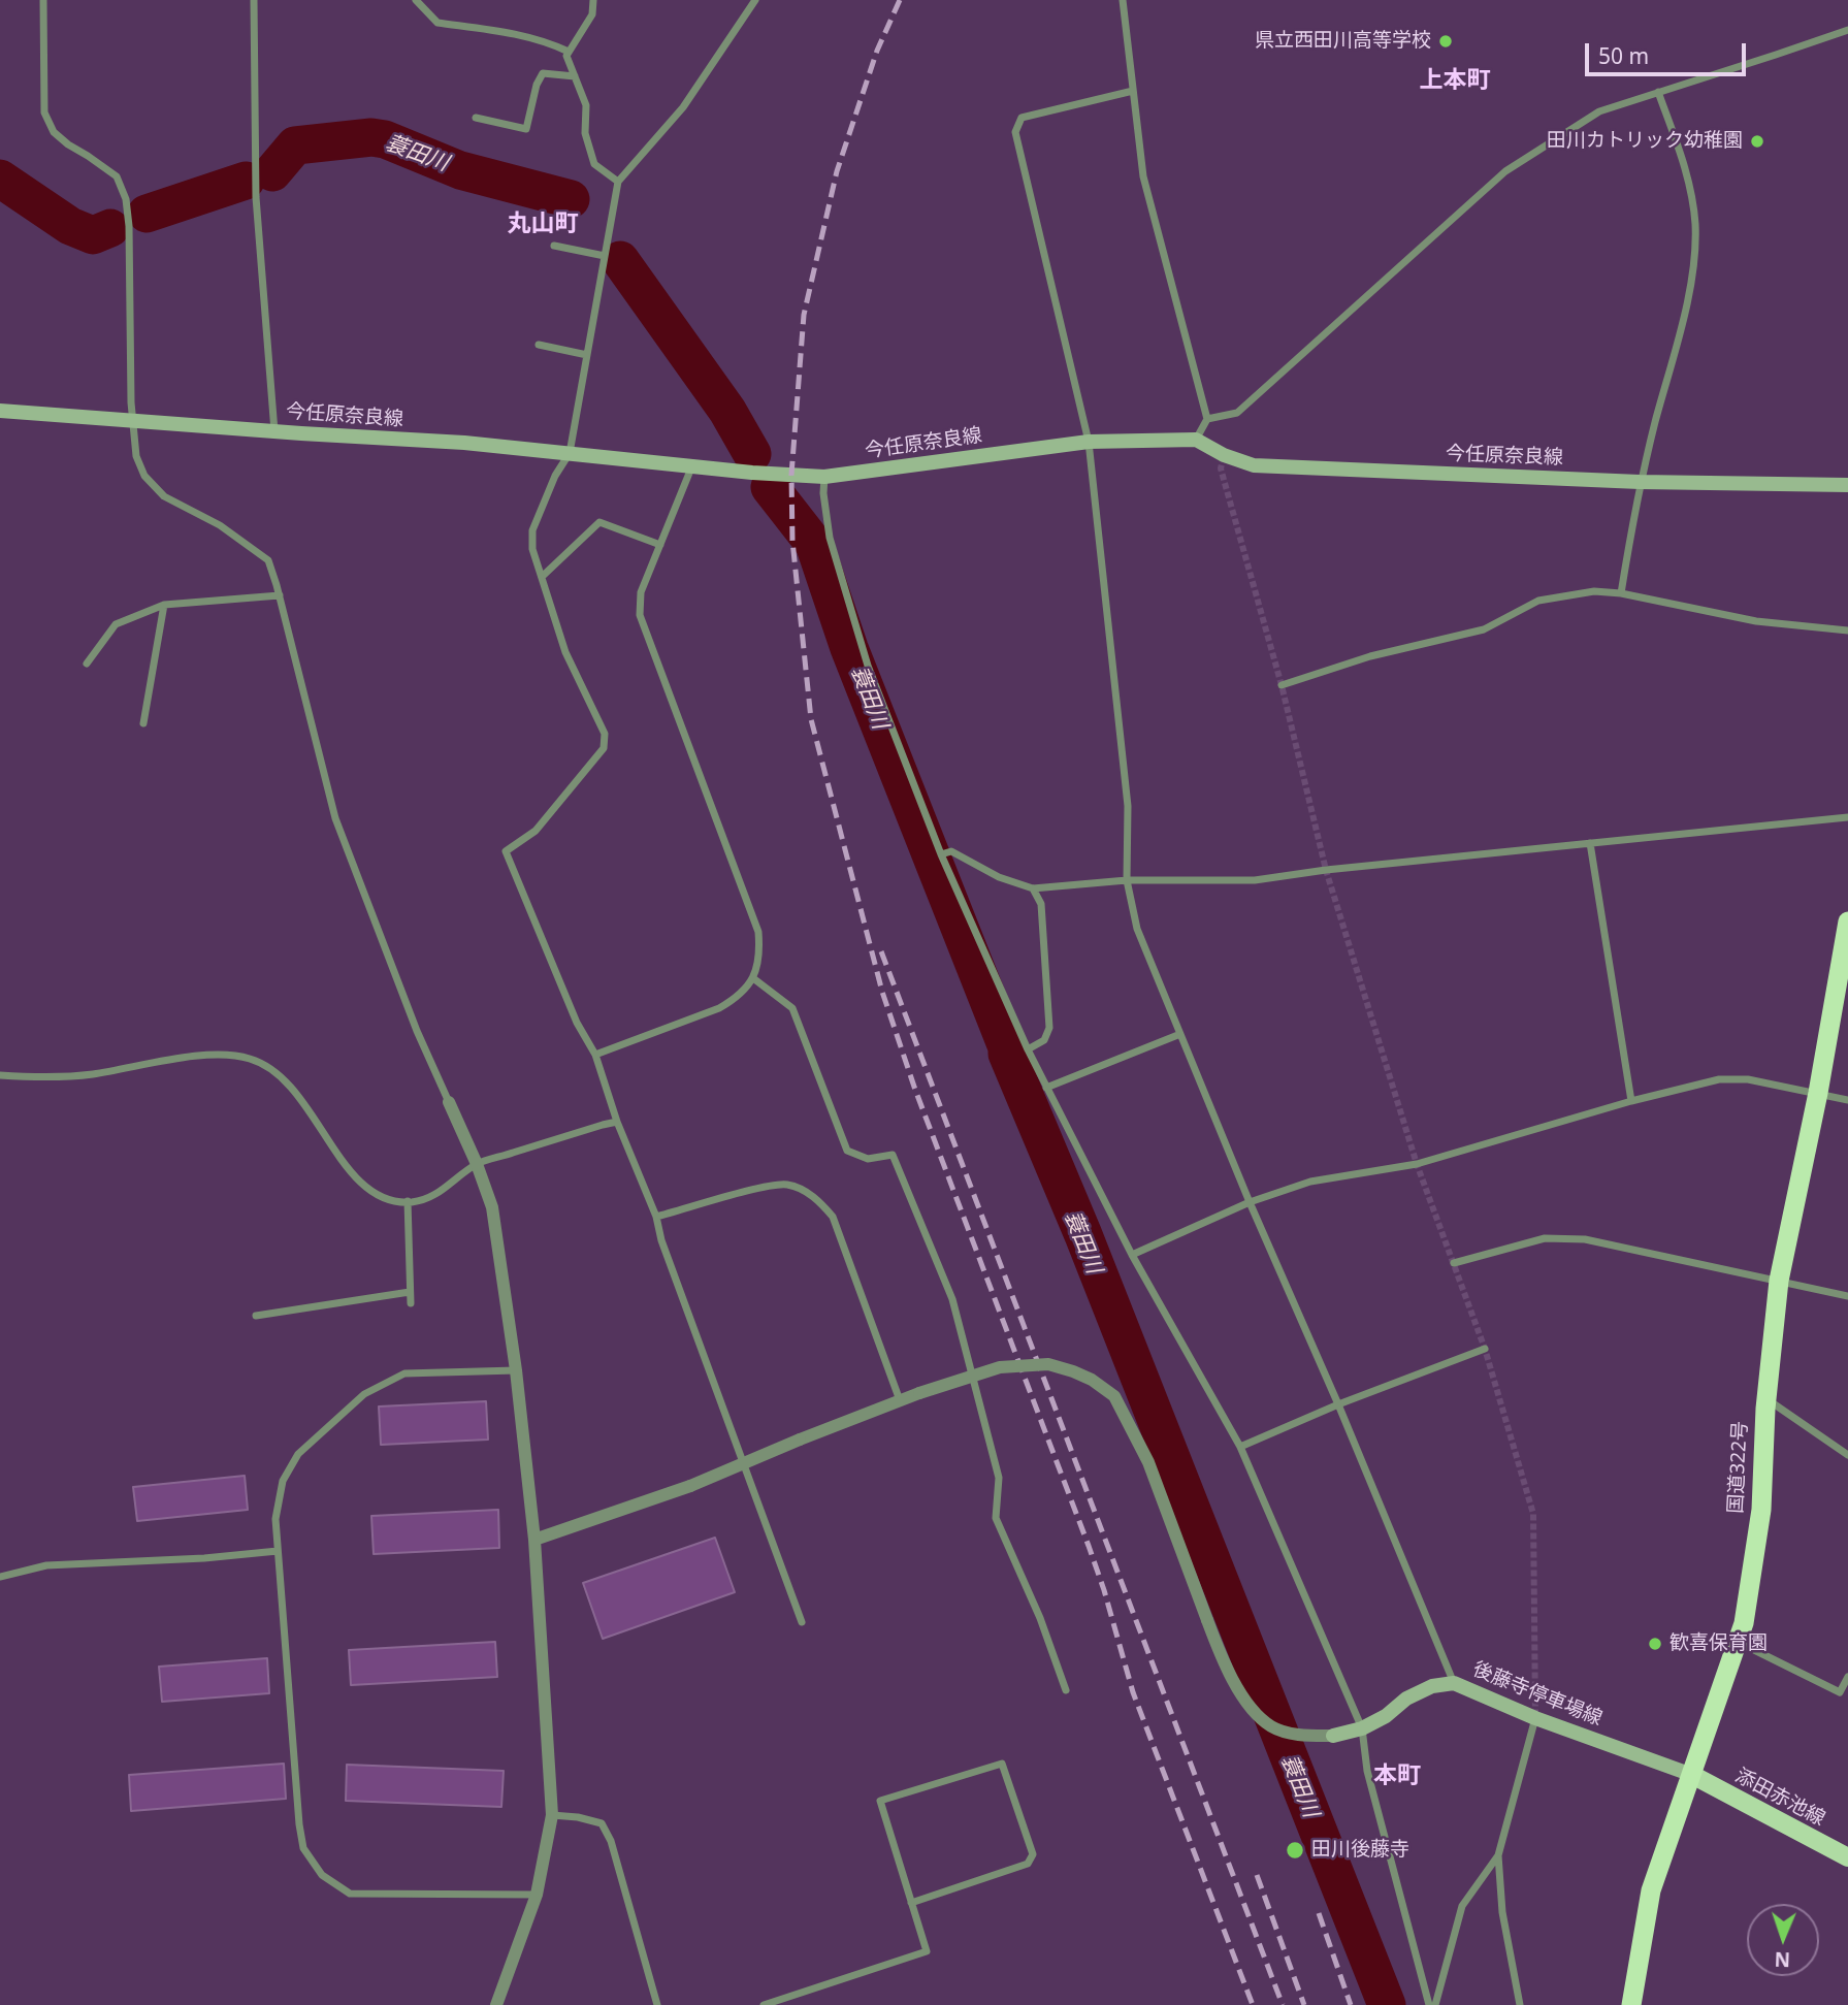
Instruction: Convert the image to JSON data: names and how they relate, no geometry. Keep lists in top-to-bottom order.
{
  "streets": {
    "highway": ["国道322号"],
    "main road": ["今任原奈良線", "後藤寺停車場線", "添田赤池線"]
  },
  "crossings": [
    ["国道322号", "後藤寺停車場線"],
    ["国道322号", "添田赤池線"],
    ["後藤寺停車場線", "添田赤池線"]
  ],
  "districts": ["上本町", "丸山町", "本町"],
  "water": ["蓑田川"],
  "places": [
    "県立西田川高等学校",
    "田川カトリック幼稚園",
    "歓喜保育園",
    "田川後藤寺"
  ],
  "scale_bar": "50 m",
  "north": "bottom"
}
